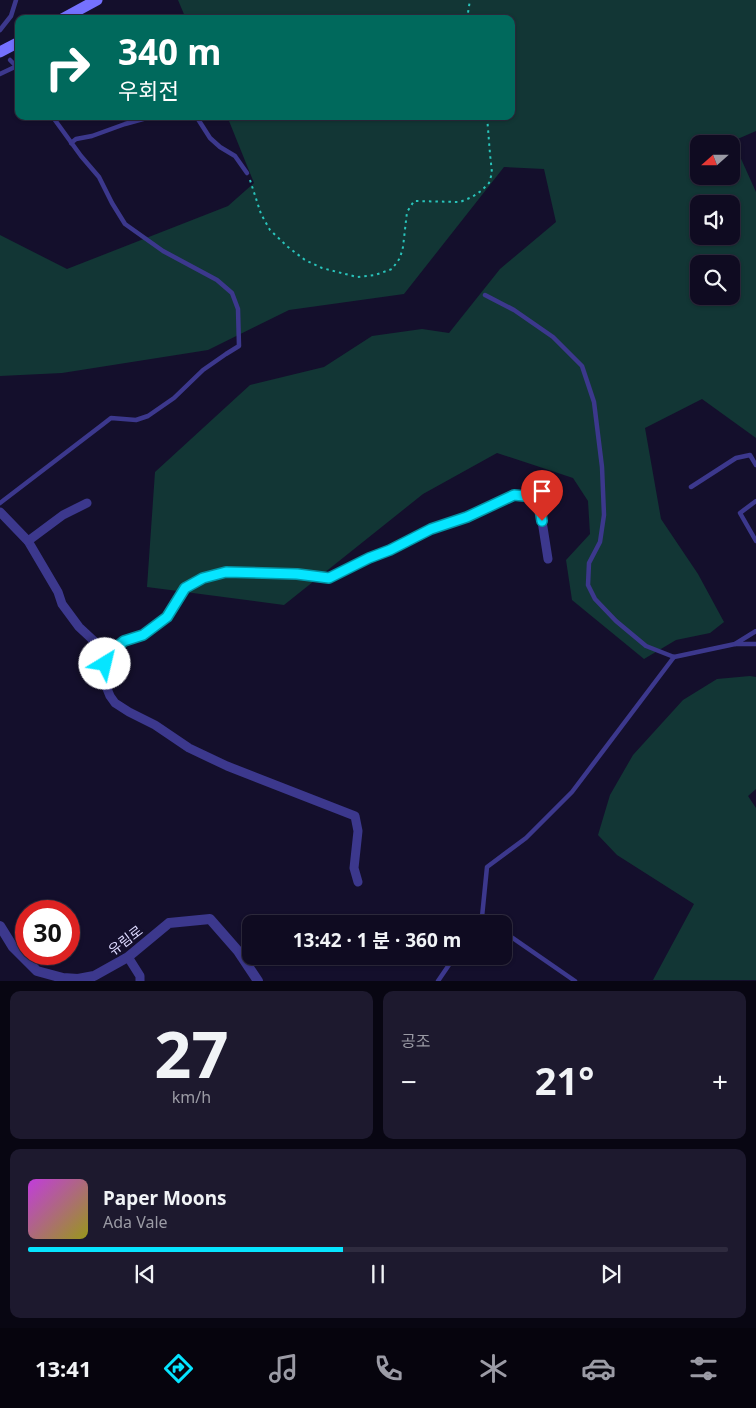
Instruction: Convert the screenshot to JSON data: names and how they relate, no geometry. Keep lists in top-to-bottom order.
{
  "streets": {
    "street": ["유림로"]
  },
  "north": "left",
  "page": {
    "turn": ["340 m", "우회전"],
    "limit": "30",
    "trip": "13:42 · 1 분 · 360 m",
    "tile": [
      ["27", "km/h"],
      "공조"
    ],
    "heat": ["−", "21°", "+"],
    "song": ["Paper Moons", "Ada Vale"],
    "tabs": "13:41"
  }
}
